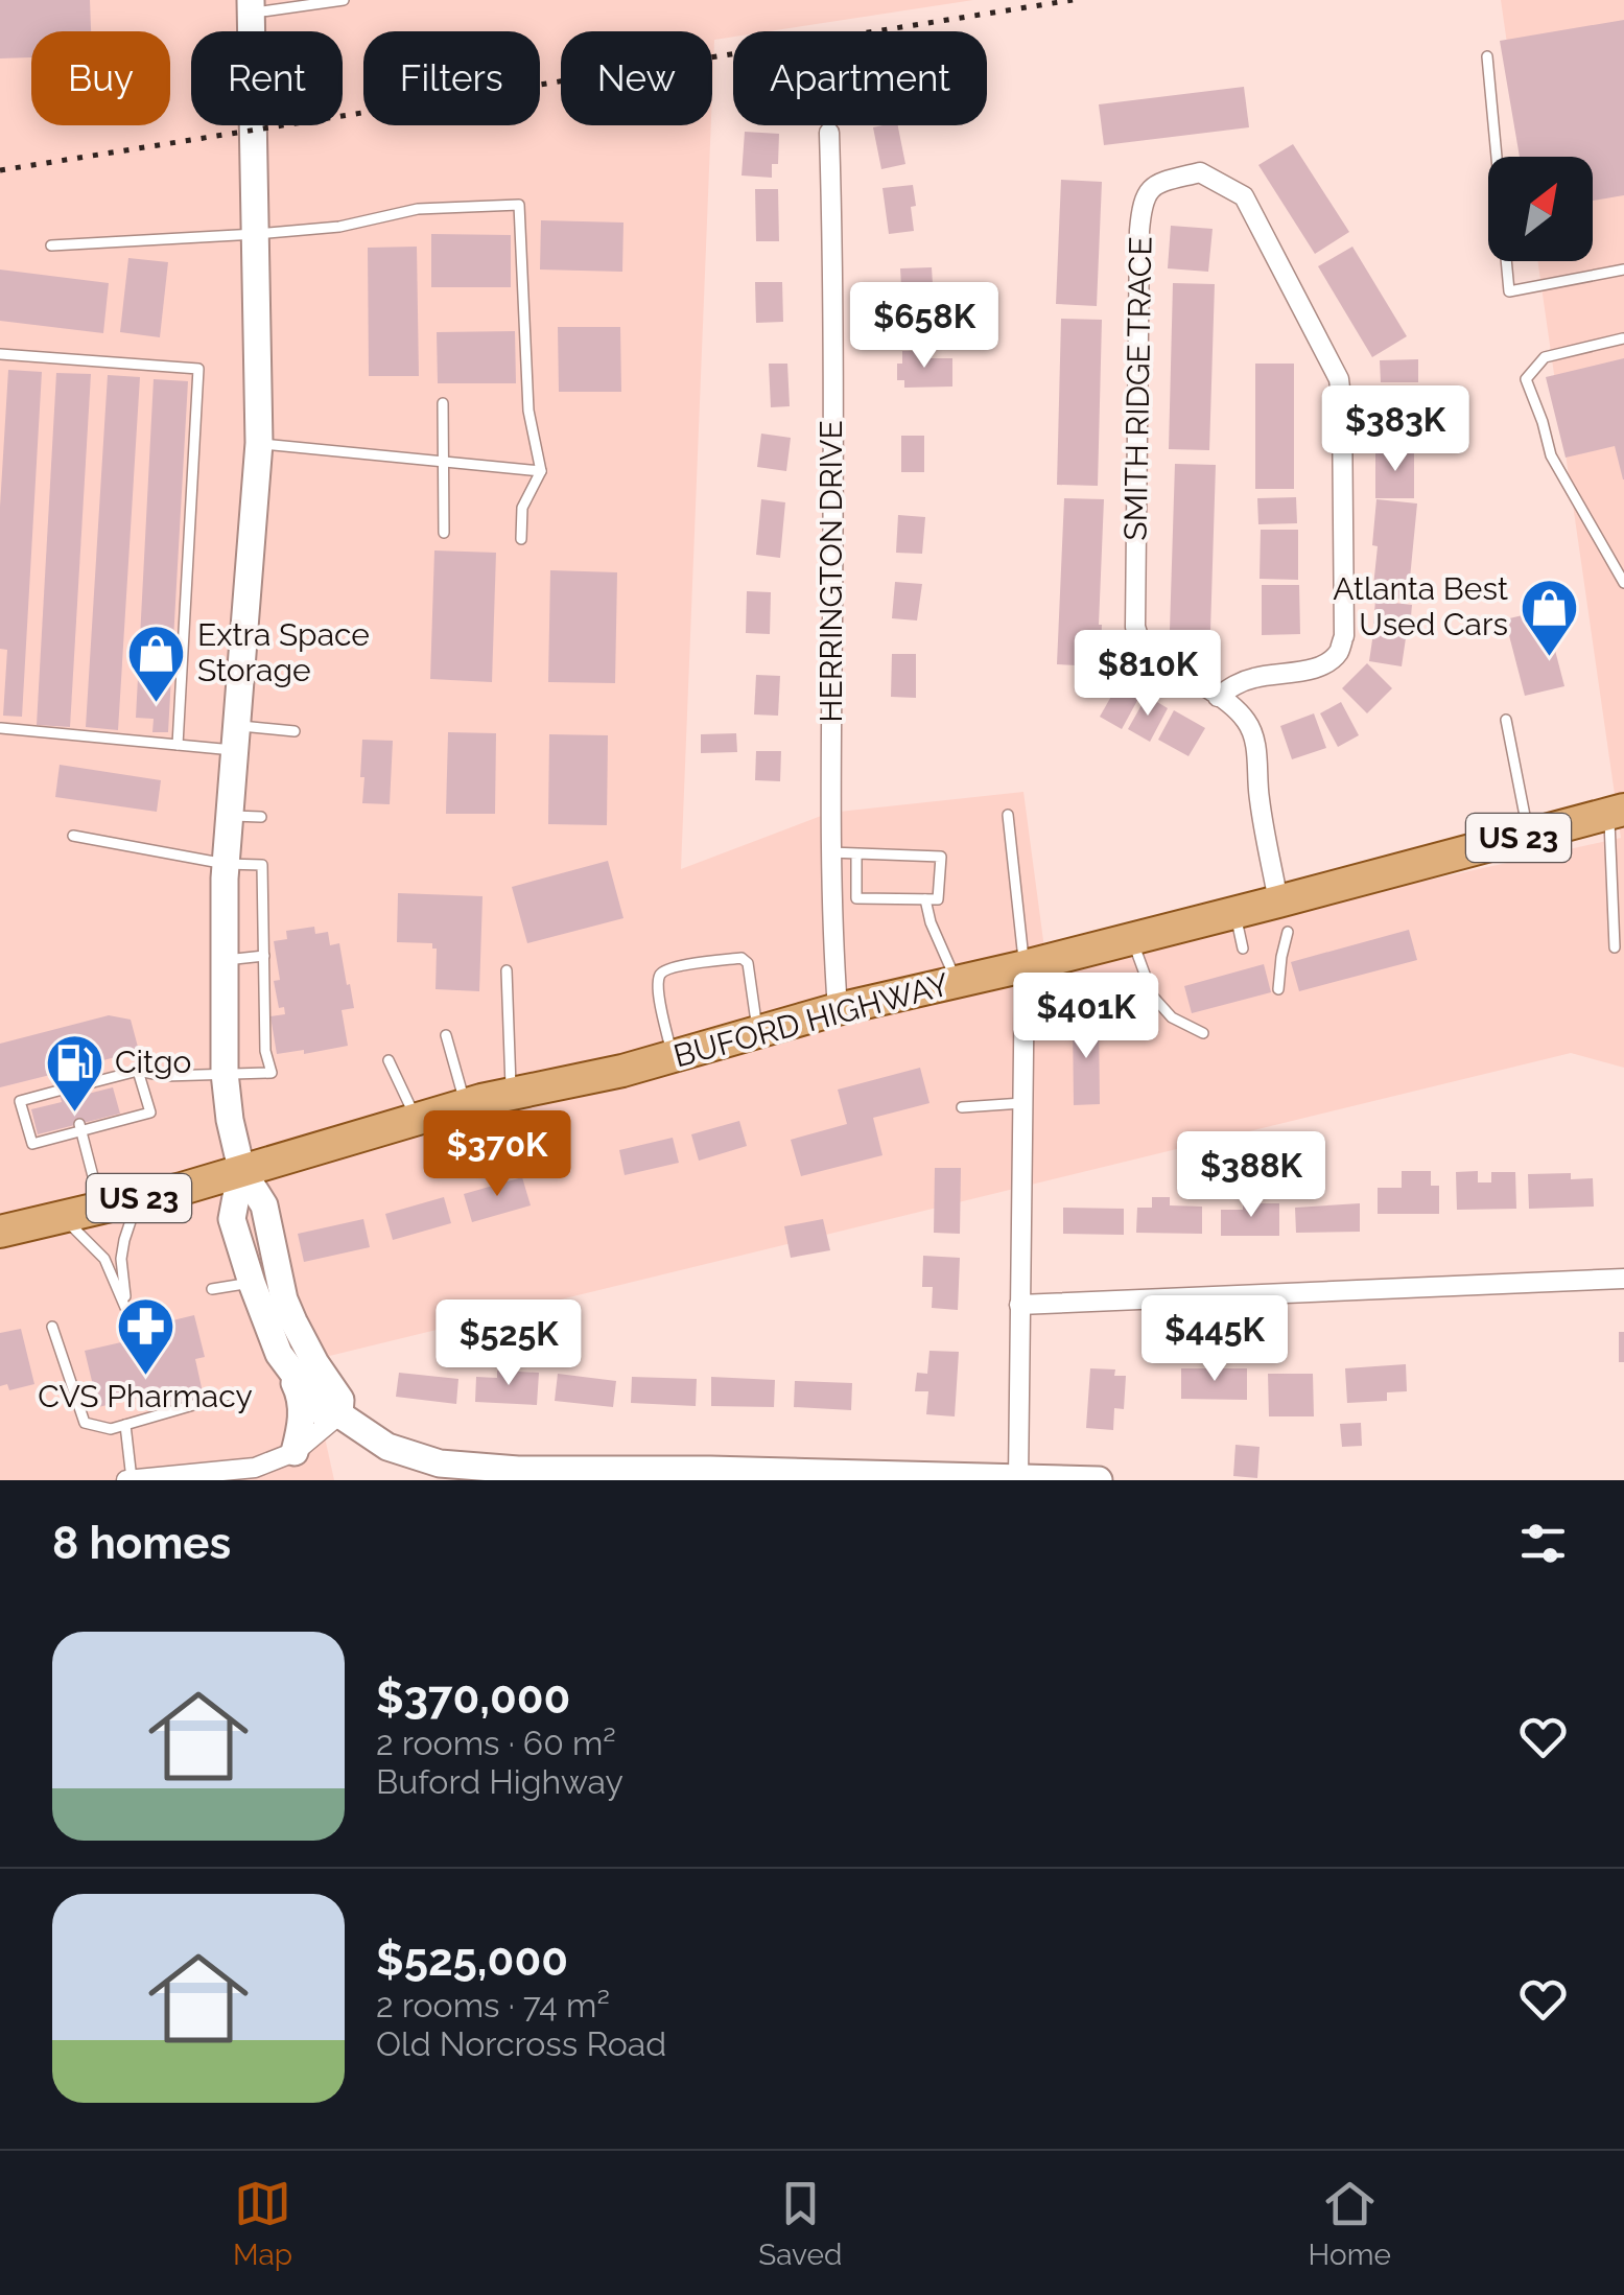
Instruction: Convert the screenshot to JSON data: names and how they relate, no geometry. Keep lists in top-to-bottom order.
{
  "streets": {
    "main road": ["US 23", "BUFORD HIGHWAY"],
    "street": ["SMITH RIDGE TRACE", "HERRINGTON DRIVE"]
  },
  "crossings": [
    ["SMITH RIDGE TRACE", "BUFORD HIGHWAY"],
    ["HERRINGTON DRIVE", "BUFORD HIGHWAY"]
  ],
  "places": {
    "shop": ["Atlanta Best Used Cars", "Extra Space Storage"],
    "fuel station": ["Citgo"],
    "pharmacy": ["CVS Pharmacy"]
  },
  "north": "top right",
  "page": {
    "chip": [
      "Buy",
      "Rent",
      "Filters",
      "New",
      "Apartment"
    ],
    "price": [
      "$658K",
      "$383K",
      "$810K",
      "$401K",
      "$370K",
      "$388K",
      "$445K",
      "$525K"
    ],
    "heading": "8 homes",
    "list": [
      {
        "name": "$370,000",
        "note": "2 rooms · 60 m² · Buford Highway"
      },
      {
        "name": "$525,000",
        "note": "2 rooms · 74 m² · Old Norcross Road"
      }
    ],
    "tabs": ["Map", "Saved", "Home"]
  }
}
